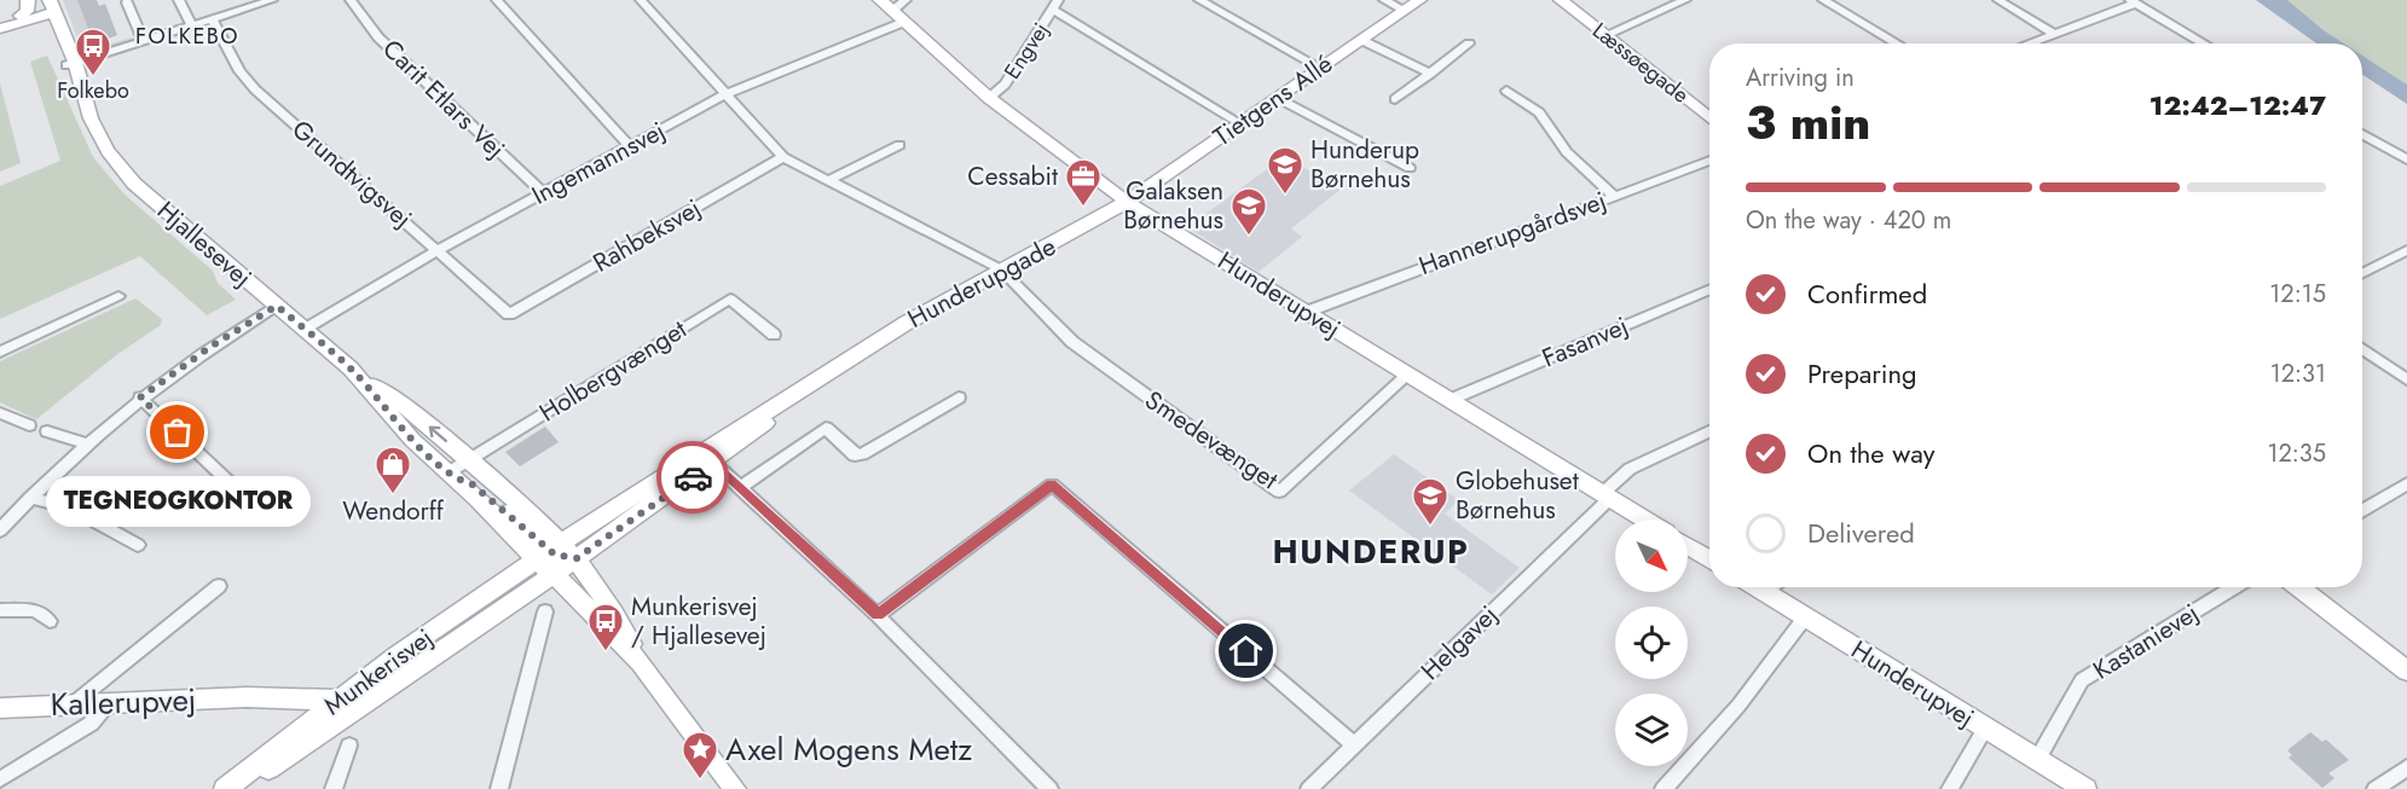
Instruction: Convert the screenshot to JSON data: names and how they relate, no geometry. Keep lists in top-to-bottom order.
{
  "streets": {
    "main road": [
      "Læssøegade",
      "Tietgens Allé",
      "Hjallesevej",
      "Hunderupgade",
      "Hunderupvej",
      "Munkerisvej",
      "Kallerupvej"
    ],
    "street": [
      "Engvej",
      "Carit Etlars Vej",
      "Ingemannsvej",
      "Grundtvigsvej",
      "Hannerupgårdsvej",
      "Rahbeksvej",
      "Fasanvej",
      "Holbergvænget",
      "Smedevænget",
      "Kastanievej",
      "Helgavej"
    ]
  },
  "crossings": [
    ["Engvej", "Hunderupvej"],
    ["Carit Etlars Vej", "Ingemannsvej"],
    ["Tietgens Allé", "Hunderupgade"],
    ["Tietgens Allé", "Hunderupvej"],
    ["Ingemannsvej", "Grundtvigsvej"],
    ["Ingemannsvej", "Hjallesevej"],
    ["Ingemannsvej", "Hunderupvej"],
    ["Grundtvigsvej", "Rahbeksvej"],
    ["Hannerupgårdsvej", "Hunderupvej"],
    ["Hjallesevej", "Hunderupgade"],
    ["Hjallesevej", "Holbergvænget"],
    ["Hjallesevej", "Munkerisvej"],
    ["Hunderupgade", "Hunderupvej"],
    ["Hunderupgade", "Smedevænget"],
    ["Hunderupgade", "Munkerisvej"],
    ["Hunderupvej", "Fasanvej"],
    ["Hunderupvej", "Smedevænget"],
    ["Hunderupvej", "Kastanievej"],
    ["Hunderupvej", "Helgavej"],
    ["Munkerisvej", "Kallerupvej"]
  ],
  "districts": ["FOLKEBO", "HUNDERUP"],
  "places": {
    "bus stop": ["Folkebo", "Munkerisvej / Hjallesevej"],
    "school or university": ["Hunderup Børnehus", "Galaksen Børnehus", "Globehuset Børnehus"],
    "office": ["Cessabit"],
    "other": ["TEGNEOGKONTOR"],
    "shop": ["Wendorff"],
    "place": ["Axel Mogens Metz"]
  },
  "north": "bottom right",
  "page": {
    "heading": ["3 min", "Arriving in", "12:42–12:47"],
    "bar": "On the way · 420 m",
    "list": [
      ["Confirmed", "12:15"],
      ["Preparing", "12:31"],
      ["On the way", "12:35"],
      "Delivered"
    ],
    "bubble": "TEGNEOGKONTOR"
  }
}
